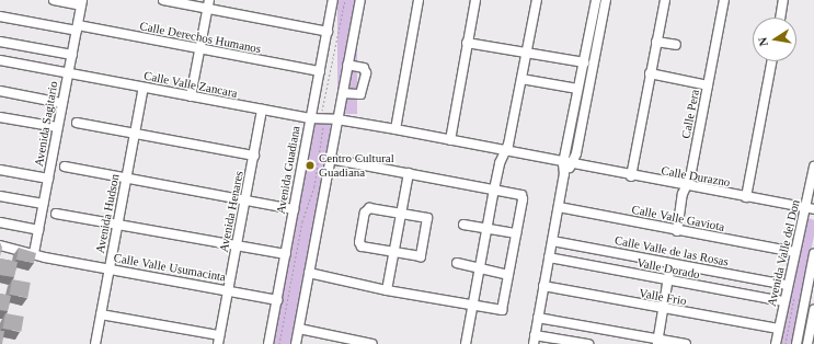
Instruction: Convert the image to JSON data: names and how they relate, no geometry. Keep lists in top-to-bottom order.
{
  "streets": {
    "street": [
      "Calle Derechos Humanos",
      "Calle Valle Zancara",
      "Calle Pera",
      "Avenida Sagitario",
      "Avenida Guadiana",
      "Calle Durazno",
      "Avenida Henares",
      "Avenida Hudson",
      "Calle Valle Gaviota",
      "Calle Valle de las Rosas",
      "Avenida Valle del Don",
      "Calle Valle Usumacinta",
      "Valle Dorado",
      "Valle Frio"
    ]
  },
  "crossings": [
    ["Calle Derechos Humanos", "Avenida Sagitario"],
    ["Calle Derechos Humanos", "Avenida Guadiana"],
    ["Calle Valle Zancara", "Avenida Sagitario"],
    ["Calle Valle Zancara", "Avenida Guadiana"],
    ["Calle Valle Zancara", "Avenida Henares"],
    ["Calle Valle Zancara", "Avenida Hudson"],
    ["Calle Pera", "Calle Durazno"],
    ["Calle Pera", "Calle Valle Gaviota"],
    ["Avenida Sagitario", "Calle Valle Usumacinta"],
    ["Avenida Guadiana", "Calle Valle Usumacinta"],
    ["Calle Durazno", "Avenida Valle del Don"],
    ["Avenida Henares", "Calle Valle Usumacinta"],
    ["Avenida Hudson", "Calle Valle Usumacinta"],
    ["Calle Valle Gaviota", "Avenida Valle del Don"],
    ["Calle Valle de las Rosas", "Avenida Valle del Don"],
    ["Avenida Valle del Don", "Valle Dorado"],
    ["Avenida Valle del Don", "Valle Frio"]
  ],
  "places": ["Centro Cultural Guadiana"],
  "north": "left"
}
